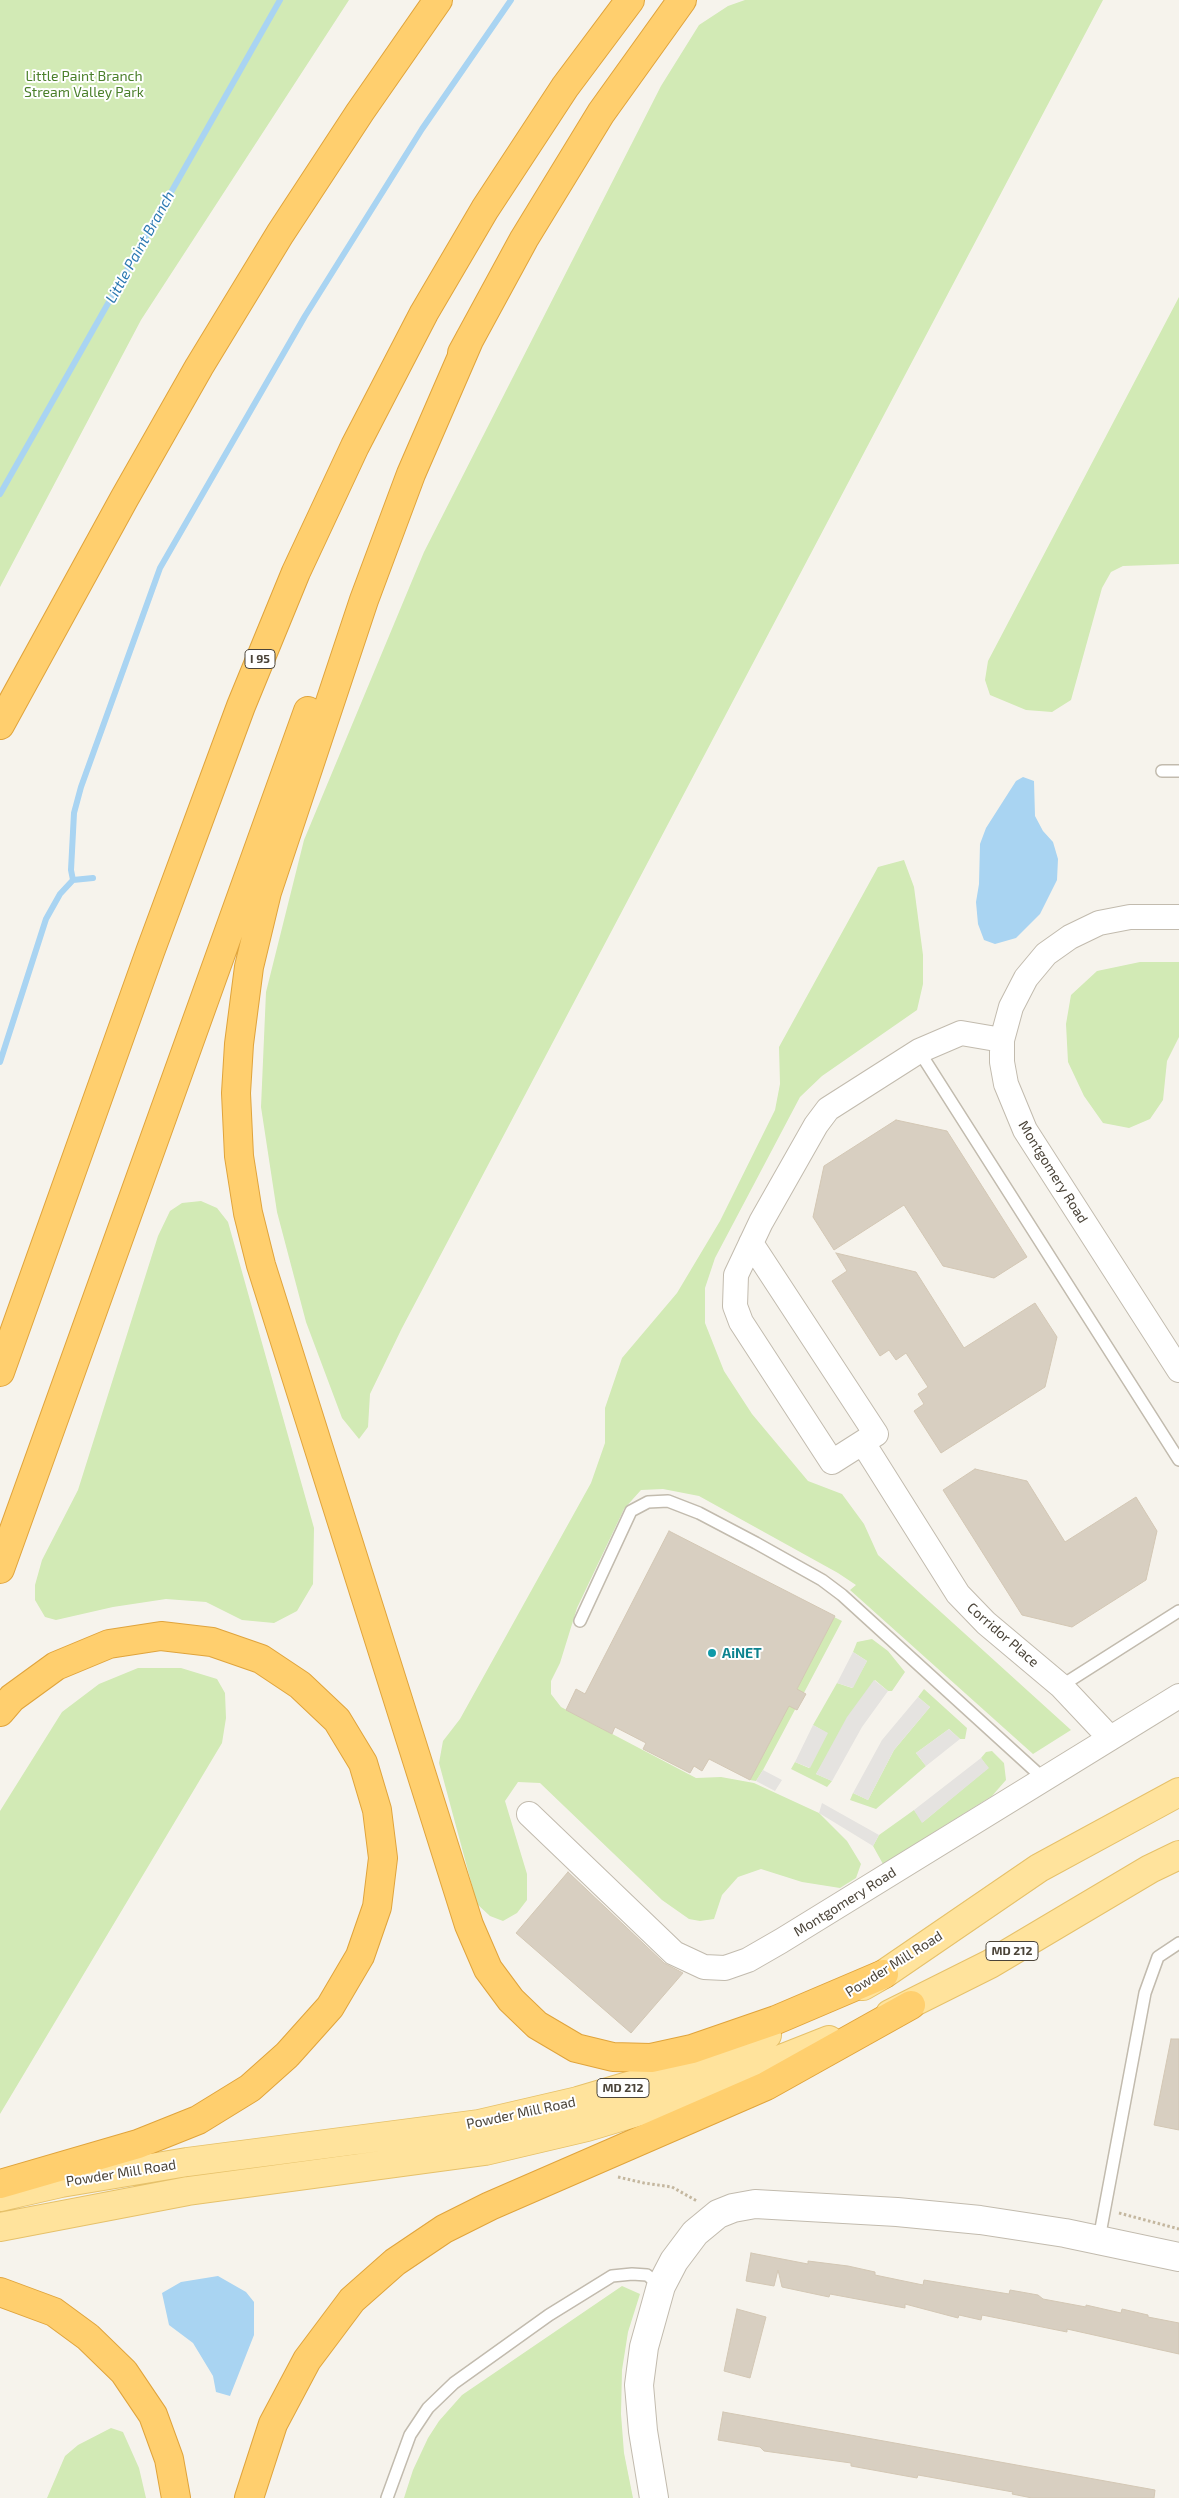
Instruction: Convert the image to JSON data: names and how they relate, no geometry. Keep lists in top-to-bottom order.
{
  "streets": {
    "highway": ["I 95"],
    "main road": ["MD 212", "Powder Mill Road"],
    "street": ["Montgomery Road", "Corridor Place"]
  },
  "crossings": [
    ["Montgomery Road", "Corridor Place"]
  ],
  "water": ["Little Paint Branch"],
  "parks": ["Little Paint Branch Stream Valley Park"],
  "places": ["AiNET"]
}
